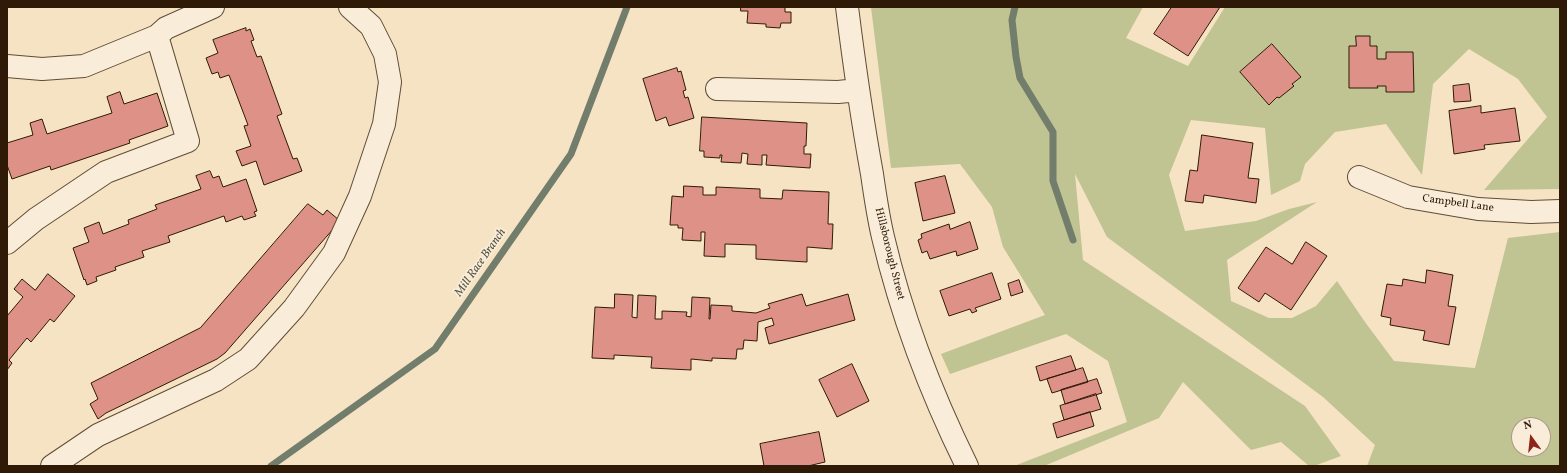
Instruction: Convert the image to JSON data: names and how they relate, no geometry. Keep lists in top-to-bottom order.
{
  "streets": {
    "street": ["Campbell Lane", "Hillsborough Street"]
  },
  "water": ["Mill Race Branch"],
  "north": "top"
}
